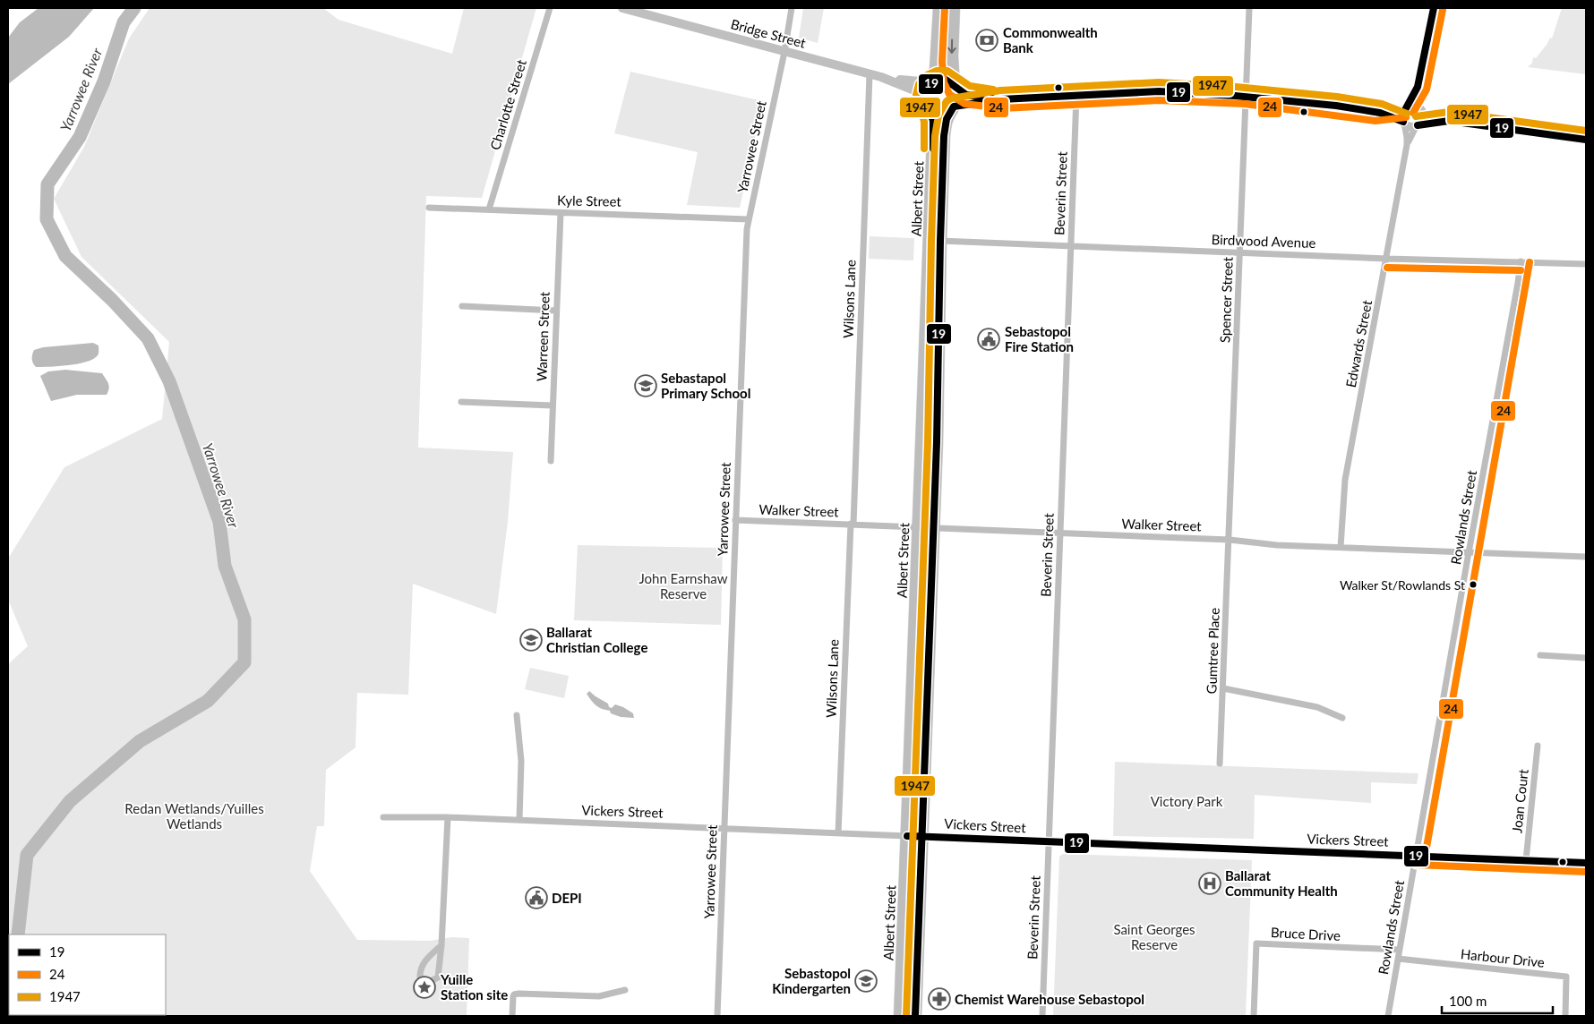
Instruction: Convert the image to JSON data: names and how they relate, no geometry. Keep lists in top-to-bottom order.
{
  "streets": {
    "highway": ["Albert Street"],
    "street": [
      "Bridge Street",
      "Charlotte Street",
      "Yarrowee Street",
      "Beverin Street",
      "Kyle Street",
      "Birdwood Avenue",
      "Wilsons Lane",
      "Spencer Street",
      "Warreen Street",
      "Edwards Street",
      "Walker Street",
      "Rowlands Street",
      "Gumtree Place",
      "Joan Court",
      "Vickers Street",
      "Bruce Drive",
      "Harbour Drive"
    ]
  },
  "crossings": [
    ["Bridge Street", "Yarrowee Street"],
    ["Bridge Street", "Wilsons Lane"],
    ["Charlotte Street", "Kyle Street"],
    ["Yarrowee Street", "Kyle Street"],
    ["Yarrowee Street", "Walker Street"],
    ["Yarrowee Street", "Vickers Street"],
    ["Beverin Street", "Birdwood Avenue"],
    ["Beverin Street", "Walker Street"],
    ["Beverin Street", "Vickers Street"],
    ["Albert Street", "Birdwood Avenue"],
    ["Albert Street", "Walker Street"],
    ["Albert Street", "Vickers Street"],
    ["Kyle Street", "Warreen Street"],
    ["Birdwood Avenue", "Spencer Street"],
    ["Birdwood Avenue", "Edwards Street"],
    ["Birdwood Avenue", "Rowlands Street"],
    ["Wilsons Lane", "Walker Street"],
    ["Wilsons Lane", "Vickers Street"],
    ["Spencer Street", "Walker Street"],
    ["Spencer Street", "Gumtree Place"],
    ["Edwards Street", "Walker Street"],
    ["Walker Street", "Rowlands Street"],
    ["Walker Street", "Gumtree Place"],
    ["Rowlands Street", "Vickers Street"],
    ["Rowlands Street", "Bruce Drive"],
    ["Rowlands Street", "Harbour Drive"],
    ["Joan Court", "Vickers Street"]
  ],
  "water": ["Yarrowee River"],
  "parks": [
    "John Earnshaw Reserve",
    "Victory Park",
    "Redan Wetlands/Yuilles Wetlands",
    "Saint Georges Reserve"
  ],
  "places": {
    "bank": ["Commonwealth Bank"],
    "public building": ["Sebastopol Fire Station", "DEPI"],
    "school or university": ["Sebastapol Primary School", "Ballarat Christian College", "Sebastopol Kindergarten"],
    "other": ["Walker St/Rowlands St"],
    "hospital": ["Ballarat Community Health"],
    "place": ["Yuille Station site"],
    "pharmacy": ["Chemist Warehouse Sebastopol"]
  },
  "lines": ["transit line 19", "transit line 24", "transit line 1947"],
  "legend": ["19", "24", "1947"],
  "scale_bar": "100 m"
}
